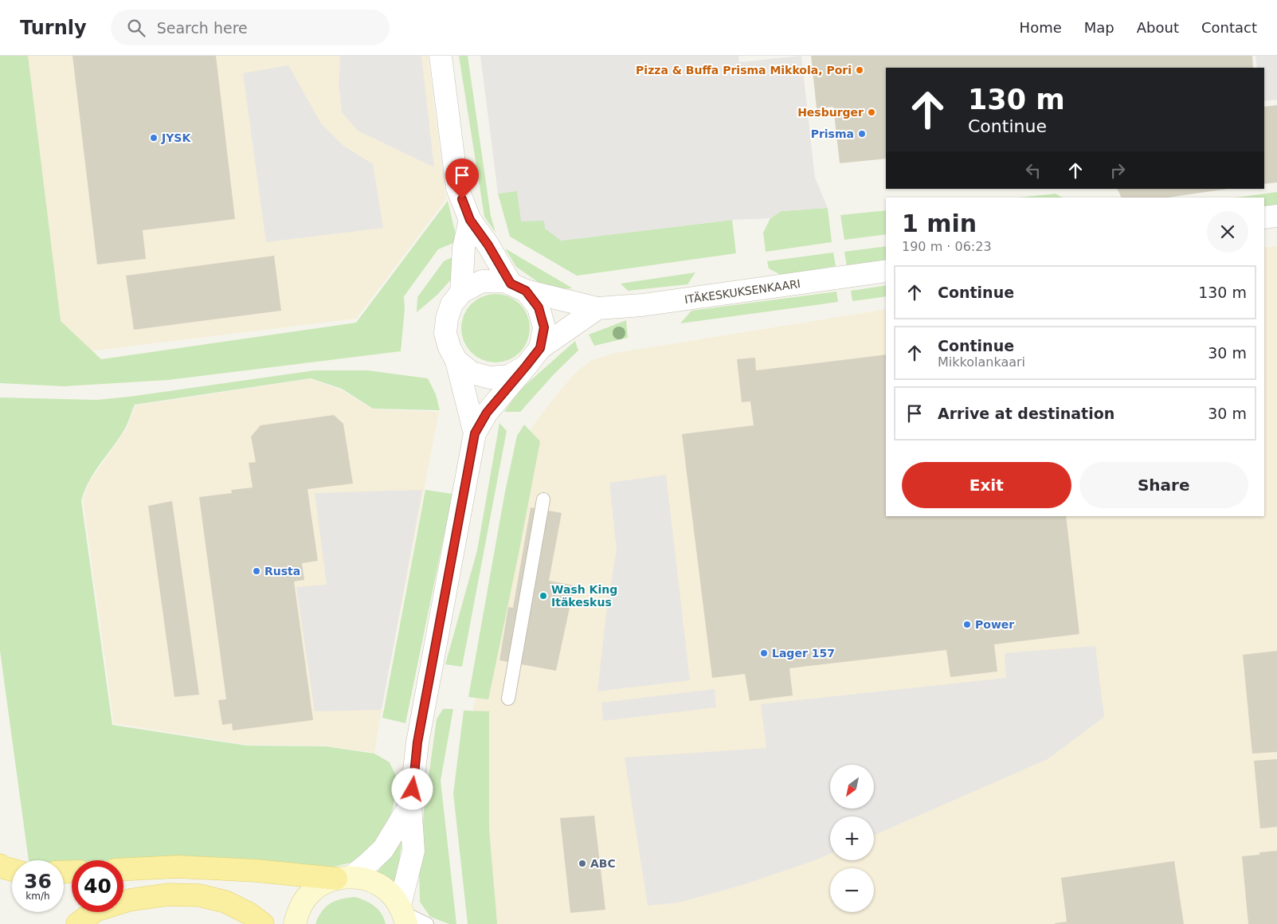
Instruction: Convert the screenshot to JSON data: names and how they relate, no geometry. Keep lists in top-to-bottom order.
{
  "streets": {
    "street": ["ITÄKESKUKSENKAARI"]
  },
  "places": [
    "Pizza & Buffa Prisma Mikkola, Pori",
    "Hesburger",
    "Prisma",
    "JYSK",
    "Rusta",
    "Wash King Itäkeskus",
    "Power",
    "Lager 157",
    "ABC"
  ],
  "north": "bottom left",
  "page": {
    "header": "Turnly",
    "search": "Search here",
    "nav": [
      "Home",
      "Map",
      "About",
      "Contact"
    ],
    "turn": ["130 m", "Continue"],
    "heading": ["1 min", "190 m · 06:23"],
    "list": [
      {
        "name": "Continue",
        "value": "130 m"
      },
      {
        "name": "Continue",
        "note": "Mikkolankaari",
        "value": "30 m"
      },
      {
        "name": "Arrive at destination",
        "value": "30 m"
      }
    ],
    "buttons": ["Exit", "Share"],
    "map_buttons": ["+", "−"],
    "speed": "36 km/h",
    "limit": "40"
  }
}
